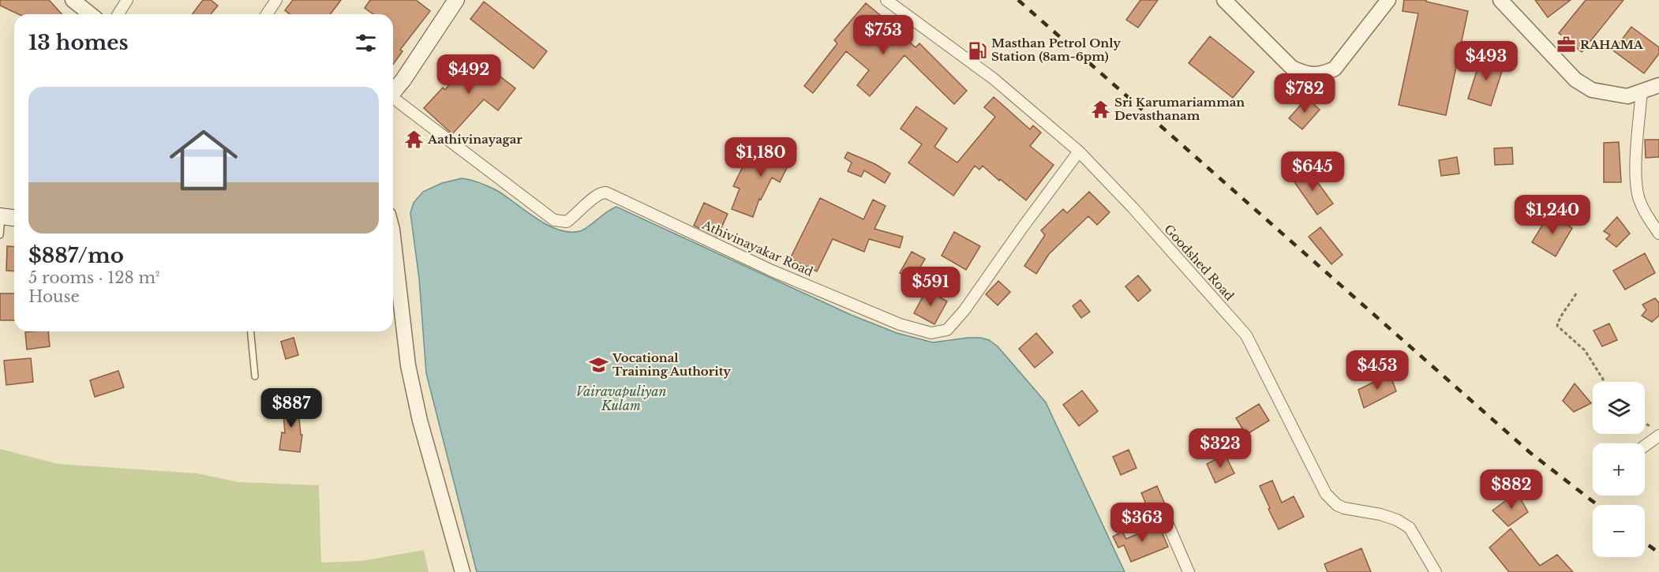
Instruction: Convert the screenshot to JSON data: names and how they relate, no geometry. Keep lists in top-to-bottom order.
{
  "streets": {
    "street": ["Athivinayakar Road", "Goodshed Road"]
  },
  "crossings": [
    ["Athivinayakar Road", "Goodshed Road"]
  ],
  "water": ["Vairavapuliyan Kulam"],
  "places": {
    "office": ["RAHAMA"],
    "fuel station": ["Masthan Petrol Only Station (8am-6pm)"],
    "temple": ["Sri Karumariamman Devasthanam", "Aathivinayagar"],
    "school or university": ["Vocational Training Authority"]
  },
  "page": {
    "heading": "13 homes",
    "price": [
      "$753",
      "$493",
      "$492",
      "$782",
      "$1,180",
      "$645",
      "$1,240",
      "$591",
      "$453",
      "$887",
      "$323",
      "$882",
      "$363"
    ],
    "list": [
      {
        "name": "$887/mo",
        "note": "5 rooms · 128 m² · House"
      }
    ],
    "map_buttons": ["+", "−"]
  }
}
